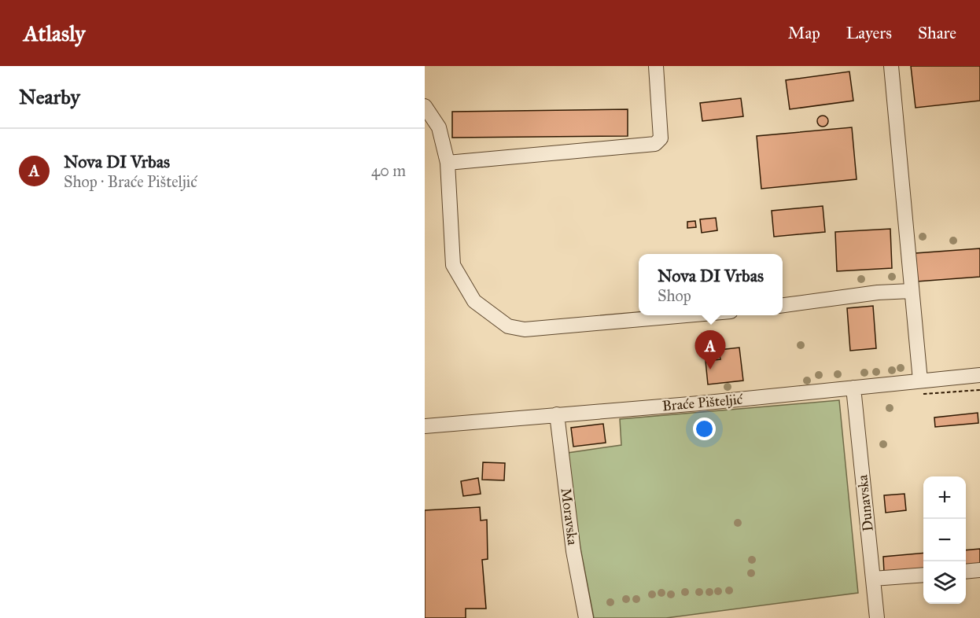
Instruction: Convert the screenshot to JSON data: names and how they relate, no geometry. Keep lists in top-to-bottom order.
{
  "streets": {
    "street": ["Braće Pišteljić", "Dunavska", "Moravska"]
  },
  "crossings": [
    ["Braće Pišteljić", "Dunavska"],
    ["Braće Pišteljić", "Moravska"]
  ],
  "page": {
    "header": "Atlasly",
    "nav": ["Map", "Layers", "Share"],
    "heading": "Nearby",
    "list": [
      {
        "mark": "A",
        "name": "Nova DI Vrbas",
        "note": "Shop · Braće Pišteljić",
        "value": "40 m"
      }
    ],
    "popup": ["Nova DI Vrbas", "Shop"],
    "pins": "A",
    "map_buttons": ["+", "−"]
  }
}
